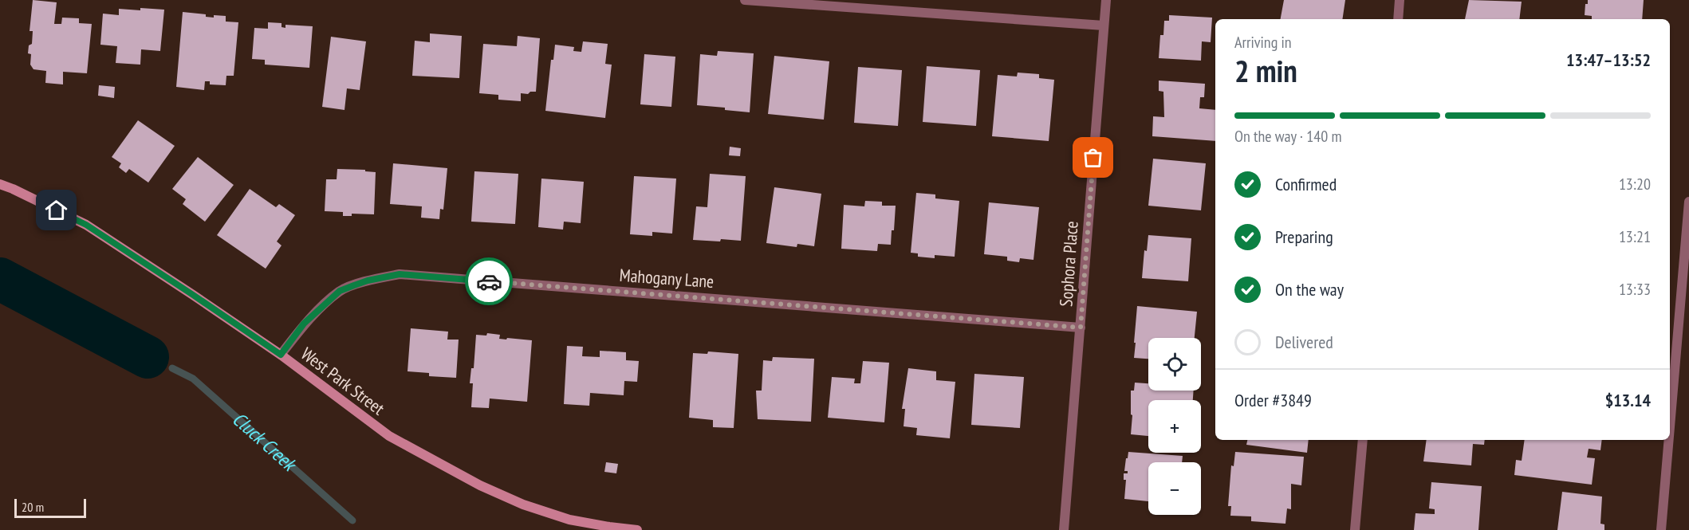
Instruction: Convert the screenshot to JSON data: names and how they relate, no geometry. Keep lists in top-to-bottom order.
{
  "streets": {
    "street": ["Sophora Place", "Mahogany Lane", "West Park Street"]
  },
  "crossings": [
    ["Sophora Place", "Mahogany Lane"],
    ["Mahogany Lane", "West Park Street"]
  ],
  "water": ["Cluck Creek"],
  "scale_bar": "20 m",
  "page": {
    "heading": ["2 min", "Arriving in", "13:47–13:52"],
    "panel": ["Order #3849", "$13.14"],
    "bar": "On the way · 140 m",
    "list": [
      ["Confirmed", "13:20"],
      ["Preparing", "13:21"],
      ["On the way", "13:33"],
      "Delivered"
    ],
    "map_buttons": ["+", "−"],
    "scale": "20 m"
  }
}
